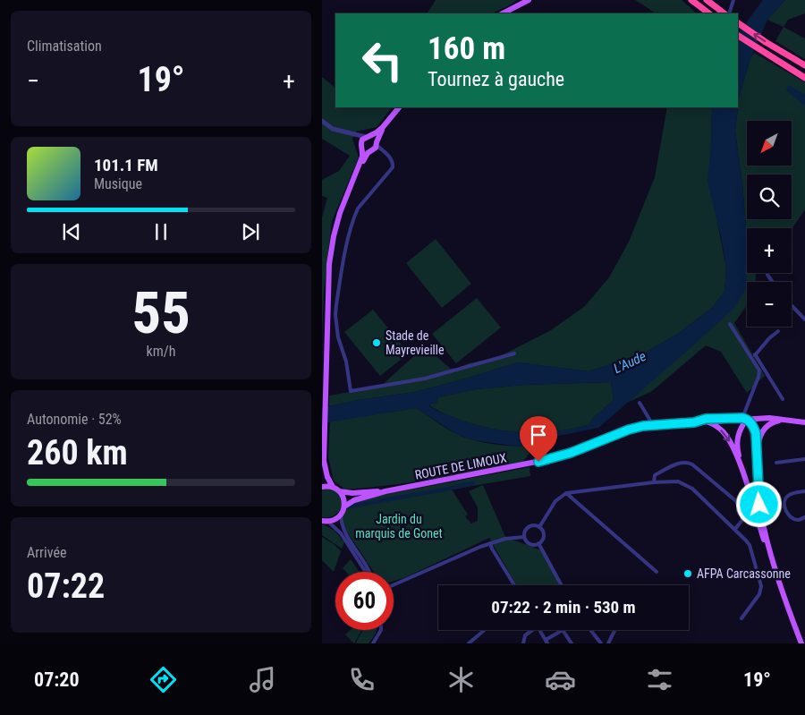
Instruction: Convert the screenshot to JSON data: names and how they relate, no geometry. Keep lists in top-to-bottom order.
{
  "streets": {
    "main road": ["ROUTE DE LIMOUX"]
  },
  "water": ["L'Aude"],
  "parks": ["Jardin du marquis de Gonet"],
  "places": ["Stade de Mayrevieille", "AFPA Carcassonne"],
  "north": "bottom left",
  "page": {
    "tile": [
      "Climatisation",
      ["55", "km/h"],
      ["Autonomie · 52%", "260 km"],
      ["Arrivée", "07:22"]
    ],
    "turn": ["160 m", "Tournez à gauche"],
    "heat": ["−", "19°", "+"],
    "map_buttons": ["+", "−"],
    "song": ["101.1 FM", "Musique"],
    "limit": "60",
    "trip": "07:22 · 2 min · 530 m",
    "tabs": ["07:20", "19°"]
  }
}
